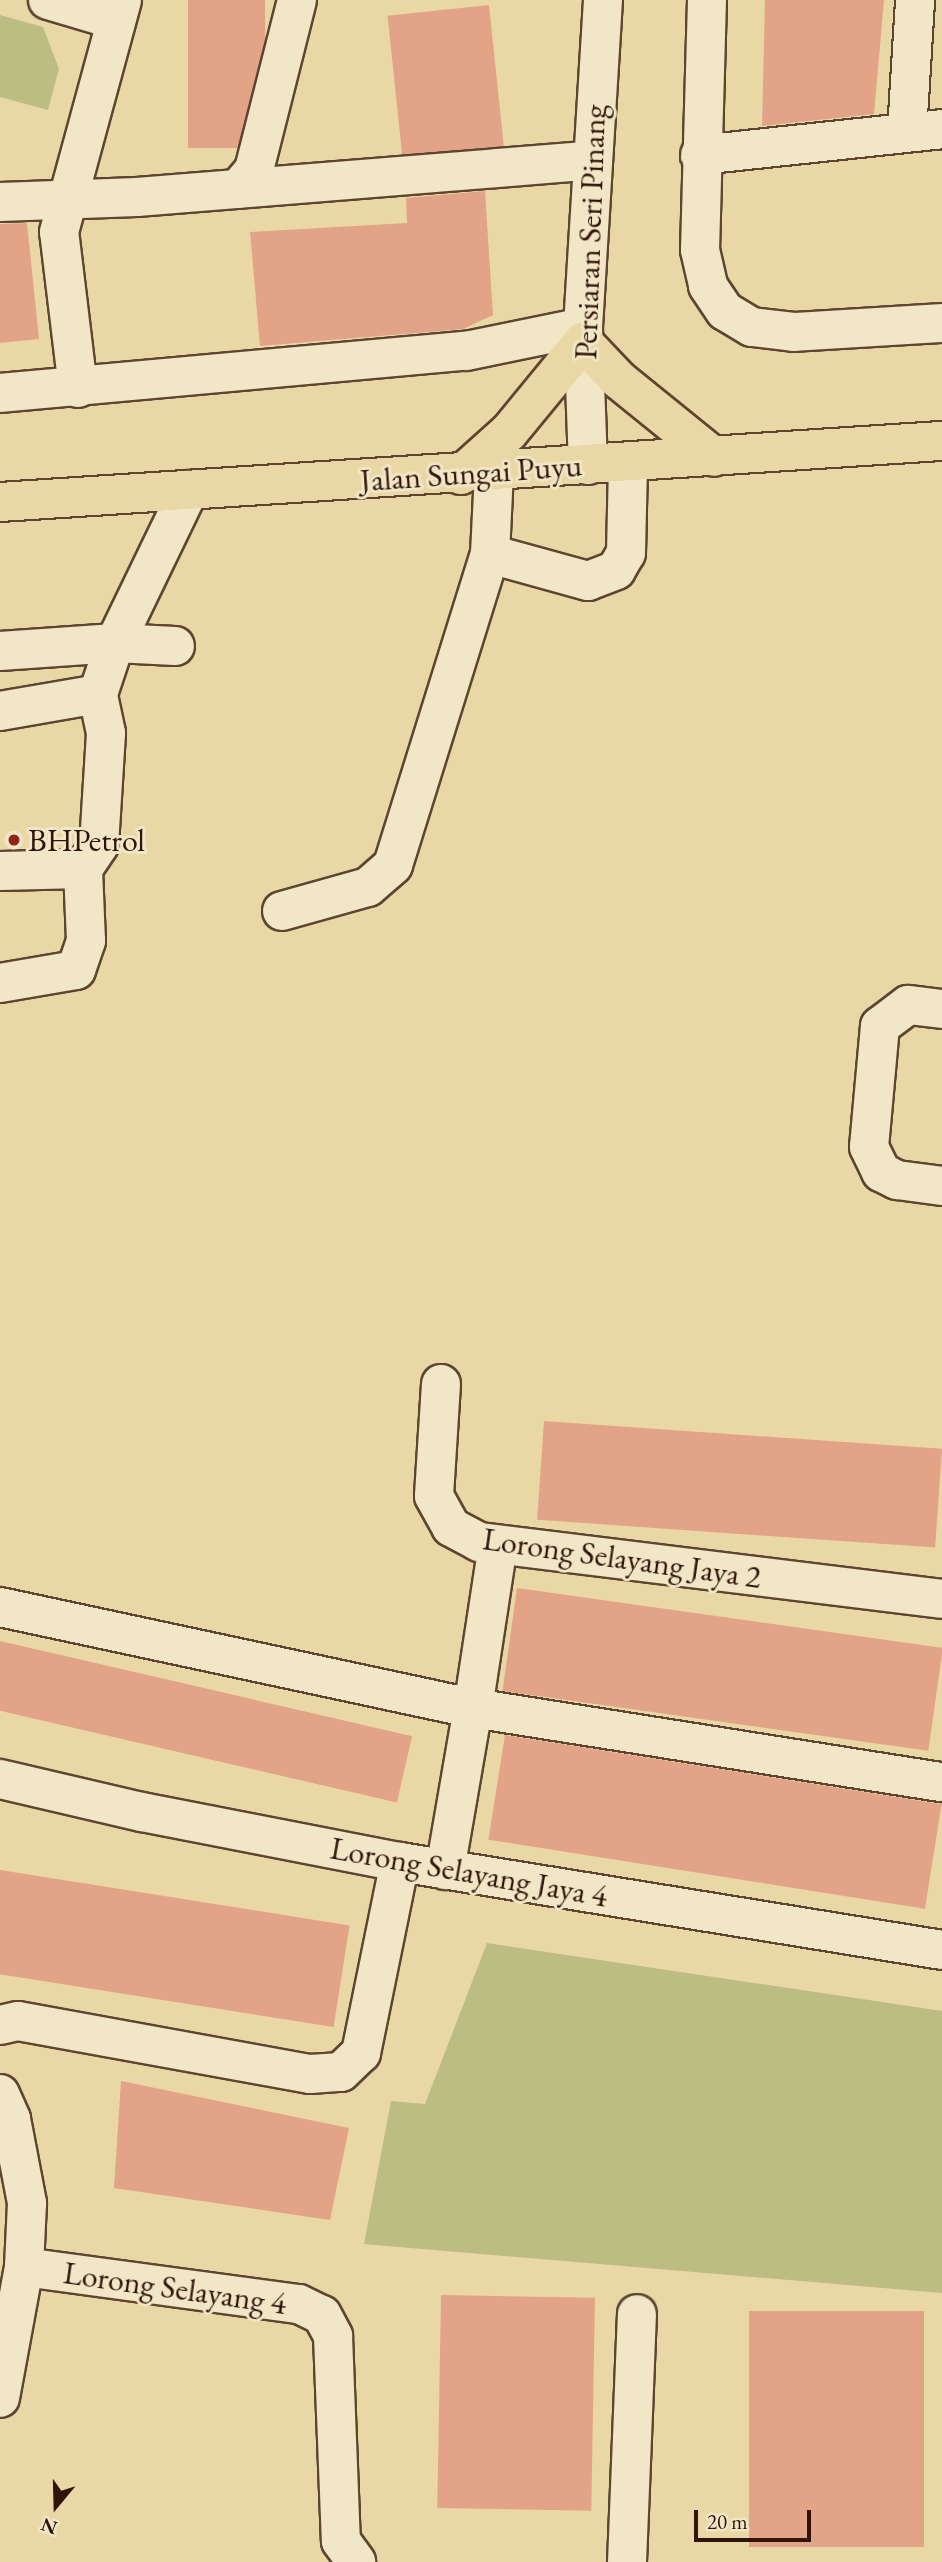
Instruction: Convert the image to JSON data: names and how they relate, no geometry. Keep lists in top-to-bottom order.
{
  "streets": {
    "main road": ["Jalan Sungai Puyu"],
    "street": [
      "Persiaran Seri Pinang",
      "Lorong Selayang Jaya 2",
      "Lorong Selayang Jaya 4",
      "Lorong Selayang 4"
    ]
  },
  "crossings": [
    ["Persiaran Seri Pinang", "Jalan Sungai Puyu"]
  ],
  "places": ["BHPetrol"],
  "scale_bar": "20 m",
  "north": "bottom"
}
